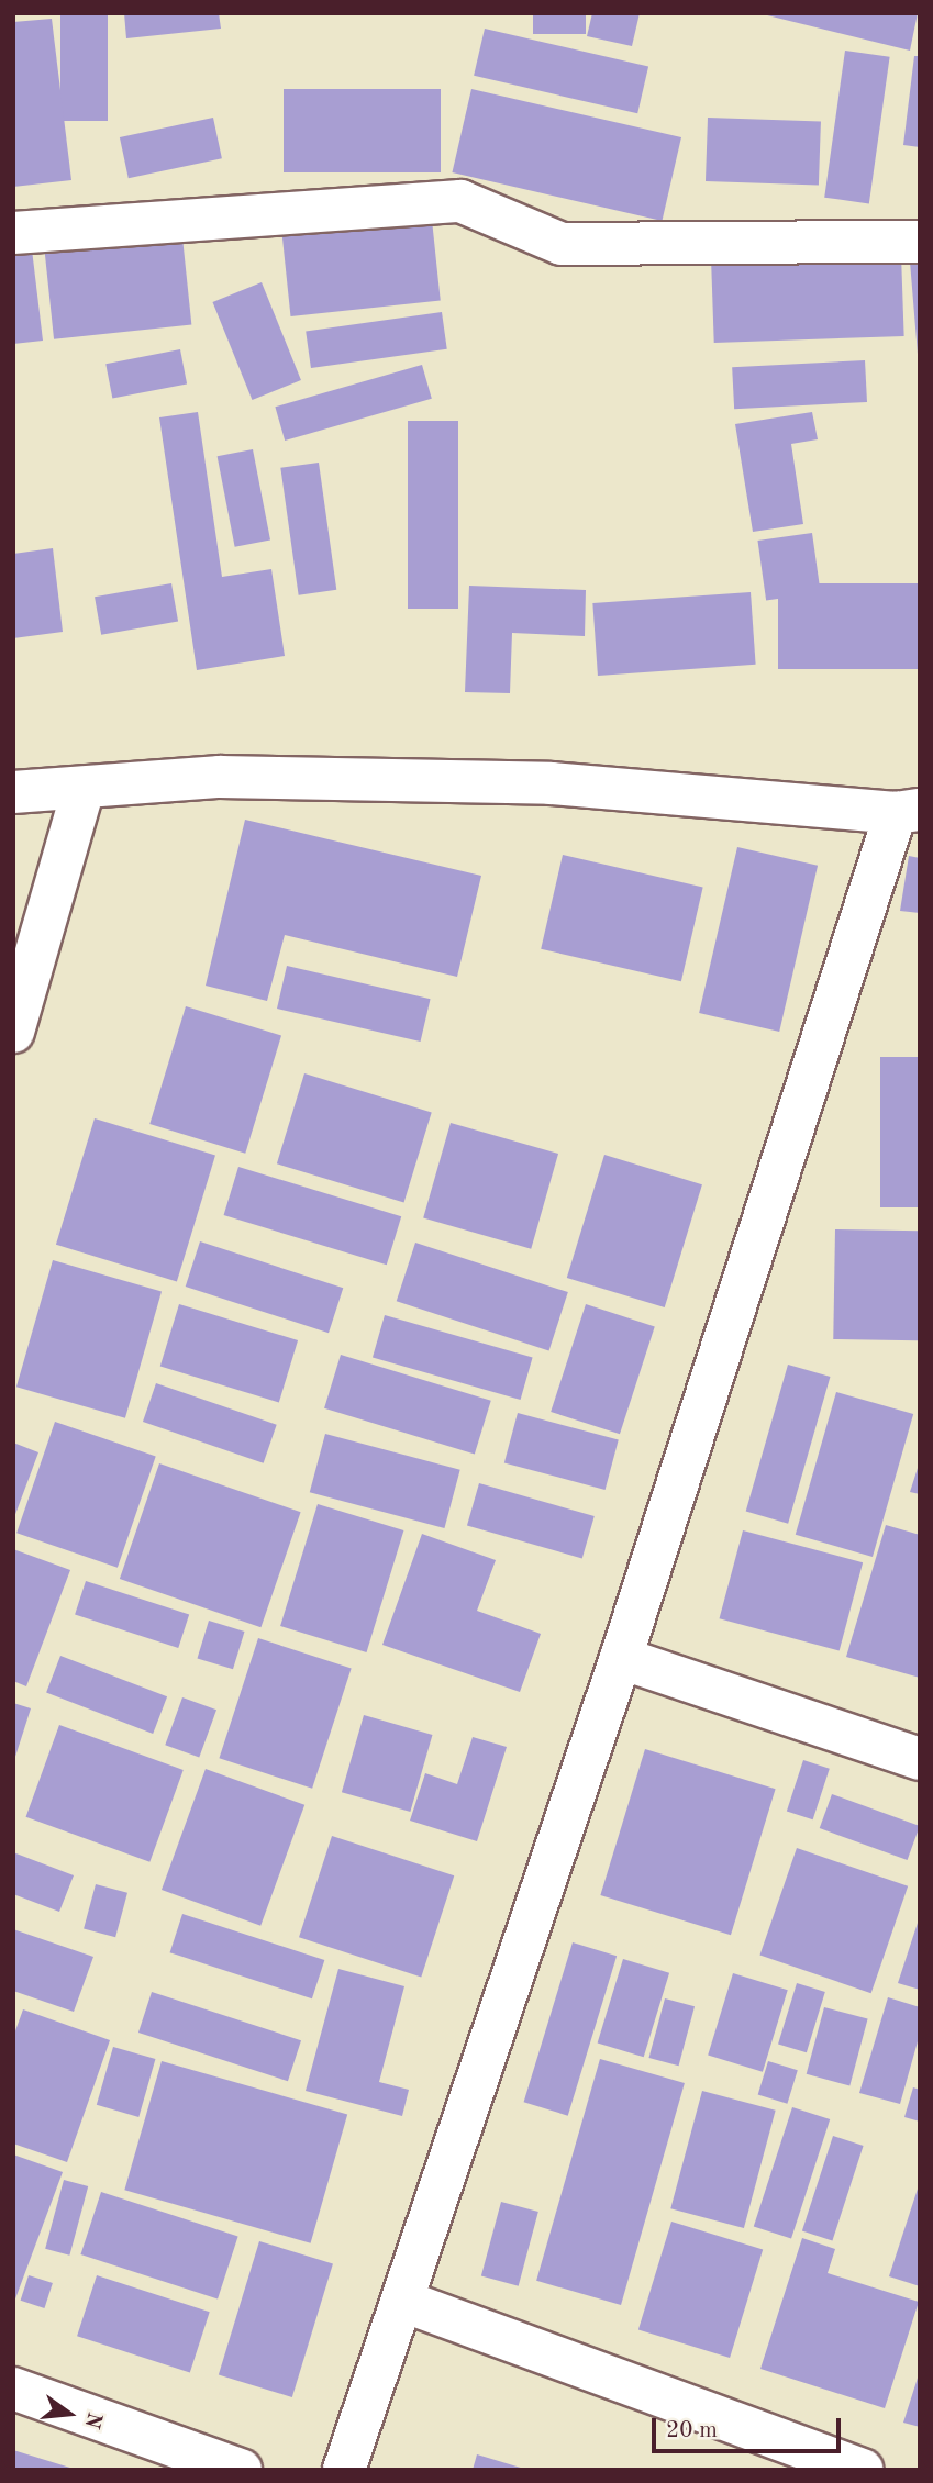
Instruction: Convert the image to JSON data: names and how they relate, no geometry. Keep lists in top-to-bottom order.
{
  "scale_bar": "20 m",
  "north": "right"
}
